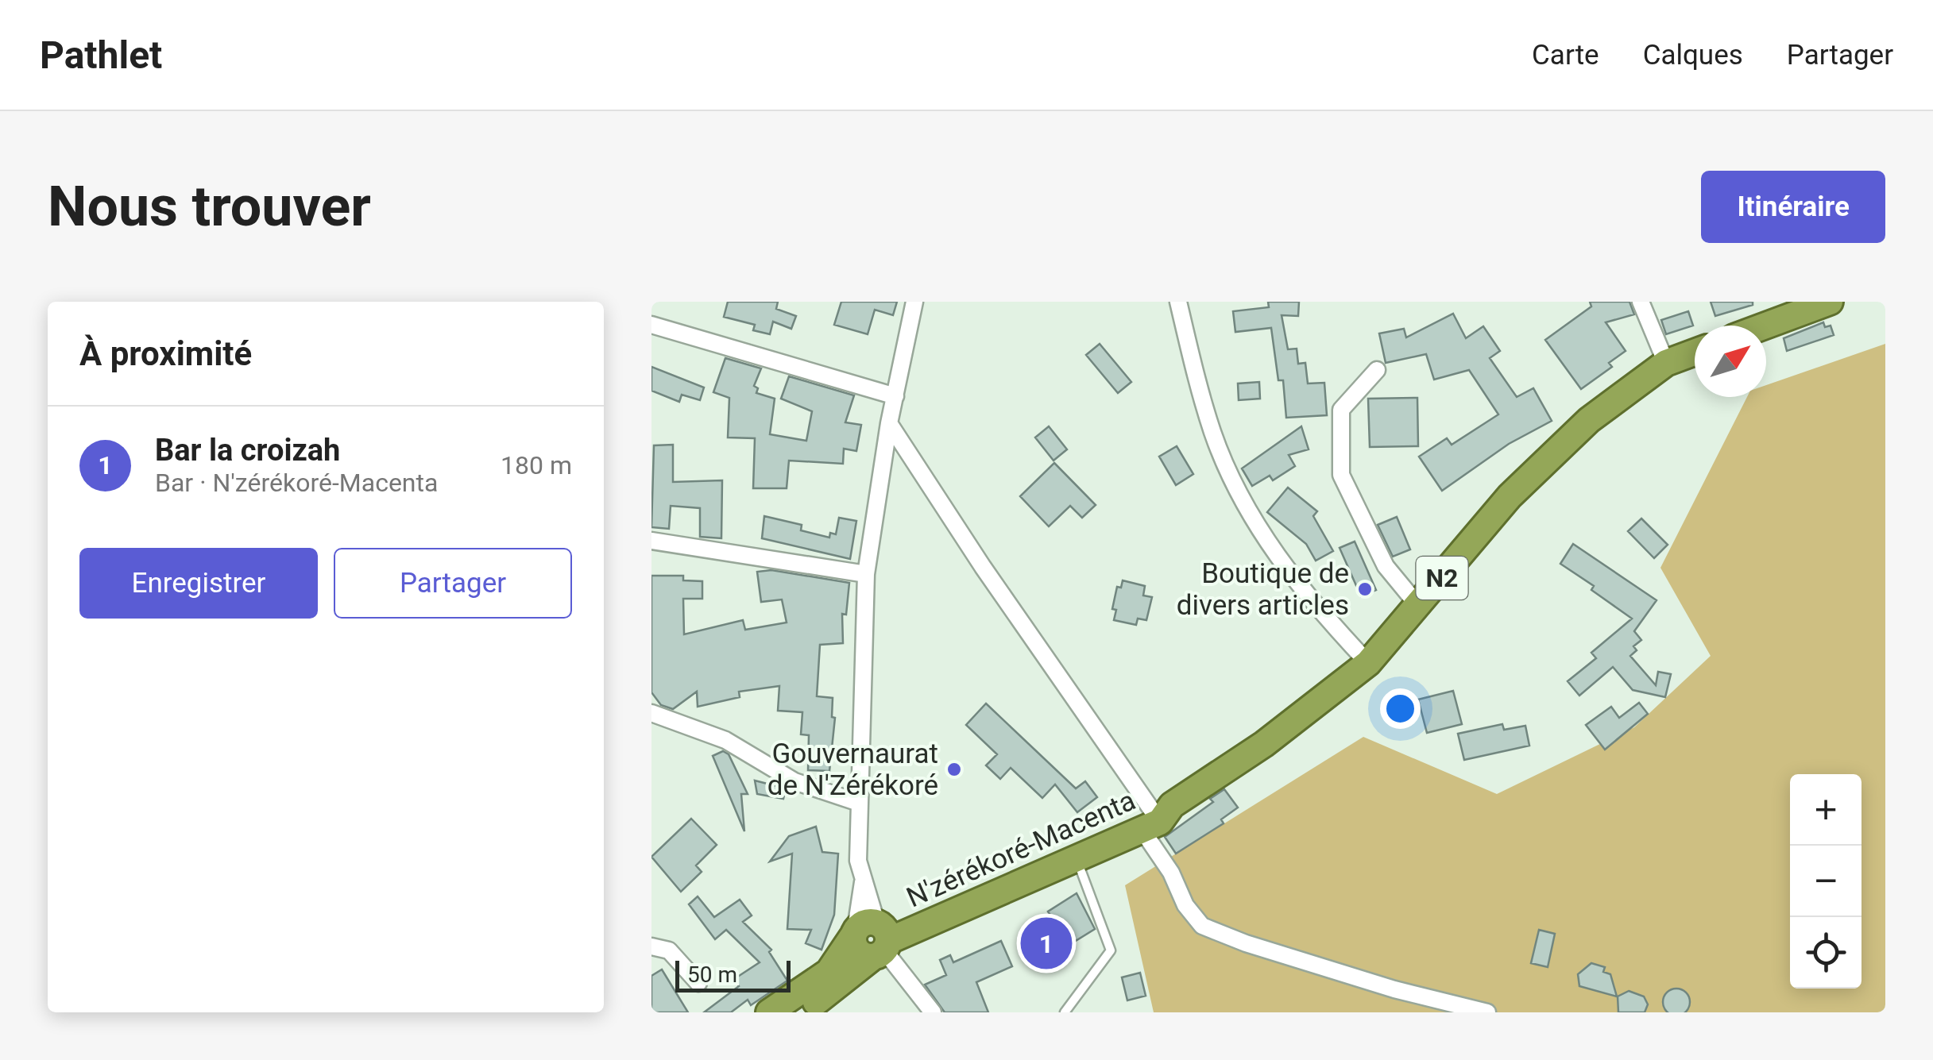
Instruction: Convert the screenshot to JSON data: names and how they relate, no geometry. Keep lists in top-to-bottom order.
{
  "streets": {
    "highway": ["N2", "N'zérékoré-Macenta"]
  },
  "crossings": [
    ["N2", "N'zérékoré-Macenta"]
  ],
  "places": ["Boutique de divers articles", "Gouvernaurat de N'Zérékoré"],
  "scale_bar": "50 m",
  "north": "top right",
  "page": {
    "header": "Pathlet",
    "nav": ["Carte", "Calques", "Partager"],
    "buttons": [
      "Itinéraire",
      ["Enregistrer", "Partager"]
    ],
    "title": "Nous trouver",
    "heading": "À proximité",
    "list": [
      {
        "mark": "1",
        "name": "Bar la croizah",
        "note": "Bar · N'zérékoré-Macenta",
        "value": "180 m"
      }
    ],
    "map_buttons": ["+", "−"],
    "pins": "1",
    "scale": "50 m"
  }
}
